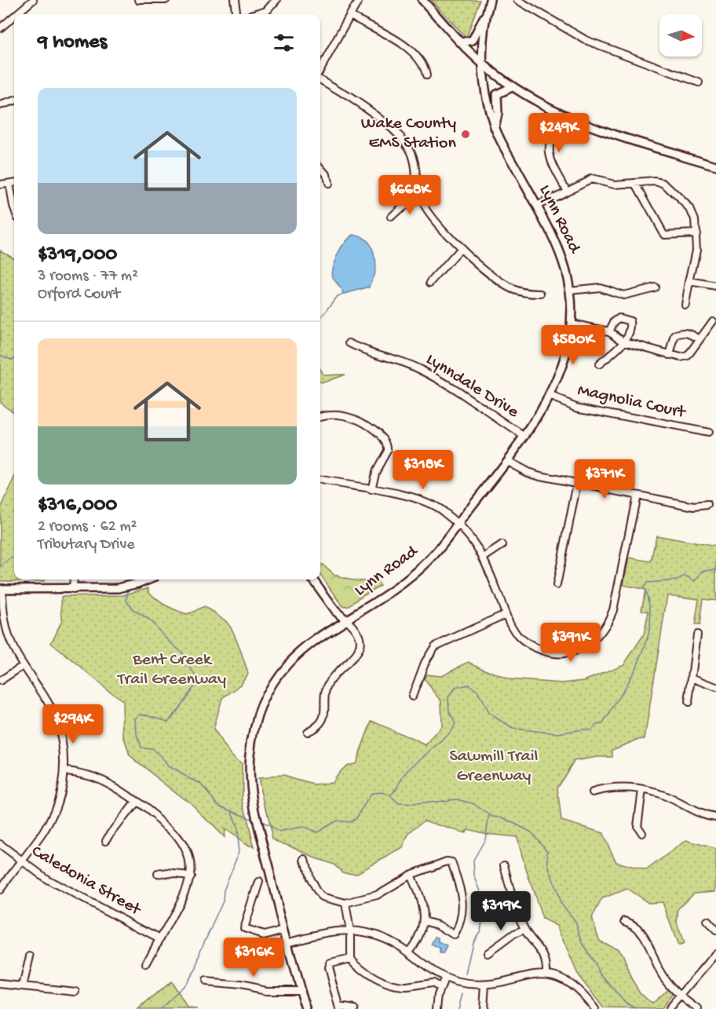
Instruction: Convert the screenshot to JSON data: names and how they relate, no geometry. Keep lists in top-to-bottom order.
{
  "streets": {
    "main road": ["Lynn Road"],
    "street": ["Lynndale Drive", "Magnolia Court", "Caledonia Street"]
  },
  "crossings": [
    ["Lynn Road", "Lynndale Drive"],
    ["Lynn Road", "Magnolia Court"]
  ],
  "parks": ["Bent Creek Trail Greenway", "Sawmill Trail Greenway"],
  "places": ["Wake County EMS Station"],
  "north": "right",
  "page": {
    "heading": "9 homes",
    "list": [
      {
        "name": "$319,000",
        "note": "3 rooms · 77 m² · Orford Court"
      },
      {
        "name": "$316,000",
        "note": "2 rooms · 62 m² · Tributary Drive"
      }
    ],
    "price": [
      "$249K",
      "$668K",
      "$580K",
      "$318K",
      "$371K",
      "$391K",
      "$294K",
      "$319K",
      "$316K"
    ]
  }
}
